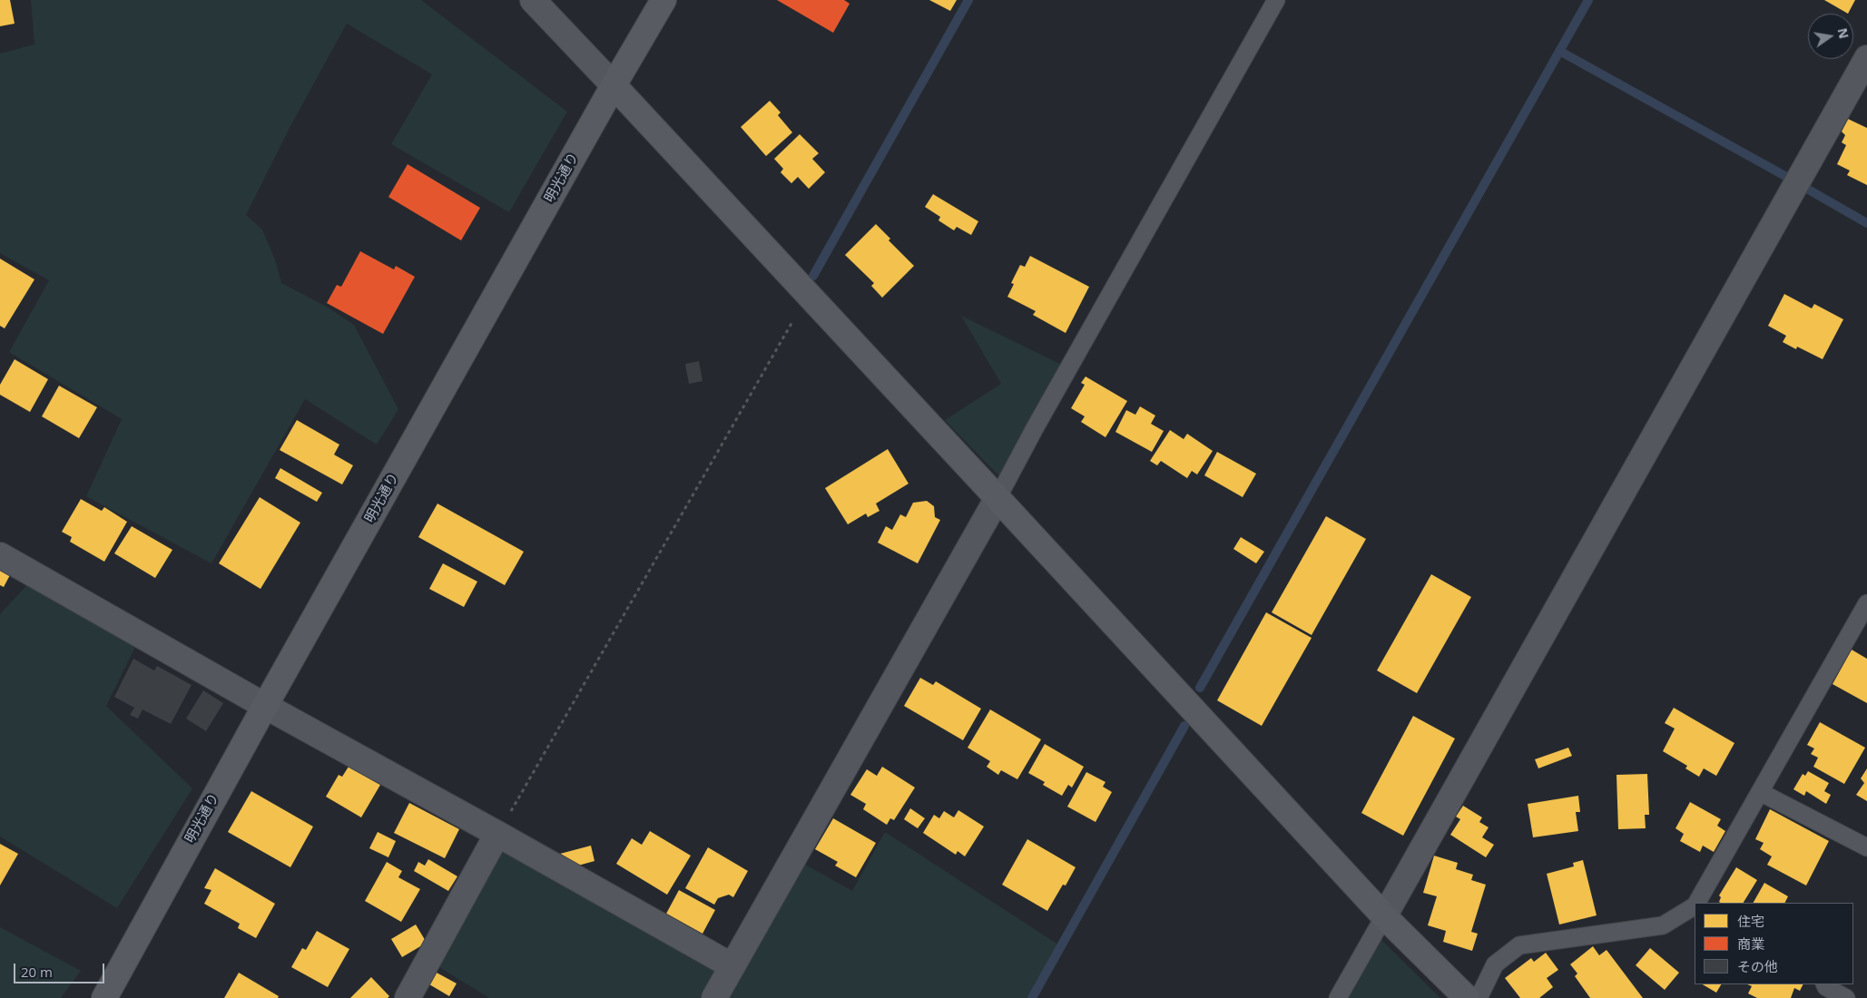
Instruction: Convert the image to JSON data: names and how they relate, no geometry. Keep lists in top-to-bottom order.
{
  "streets": {
    "street": ["明光通り"]
  },
  "legend": ["住宅", "商業", "その他"],
  "scale_bar": "20 m",
  "north": "right"
}
